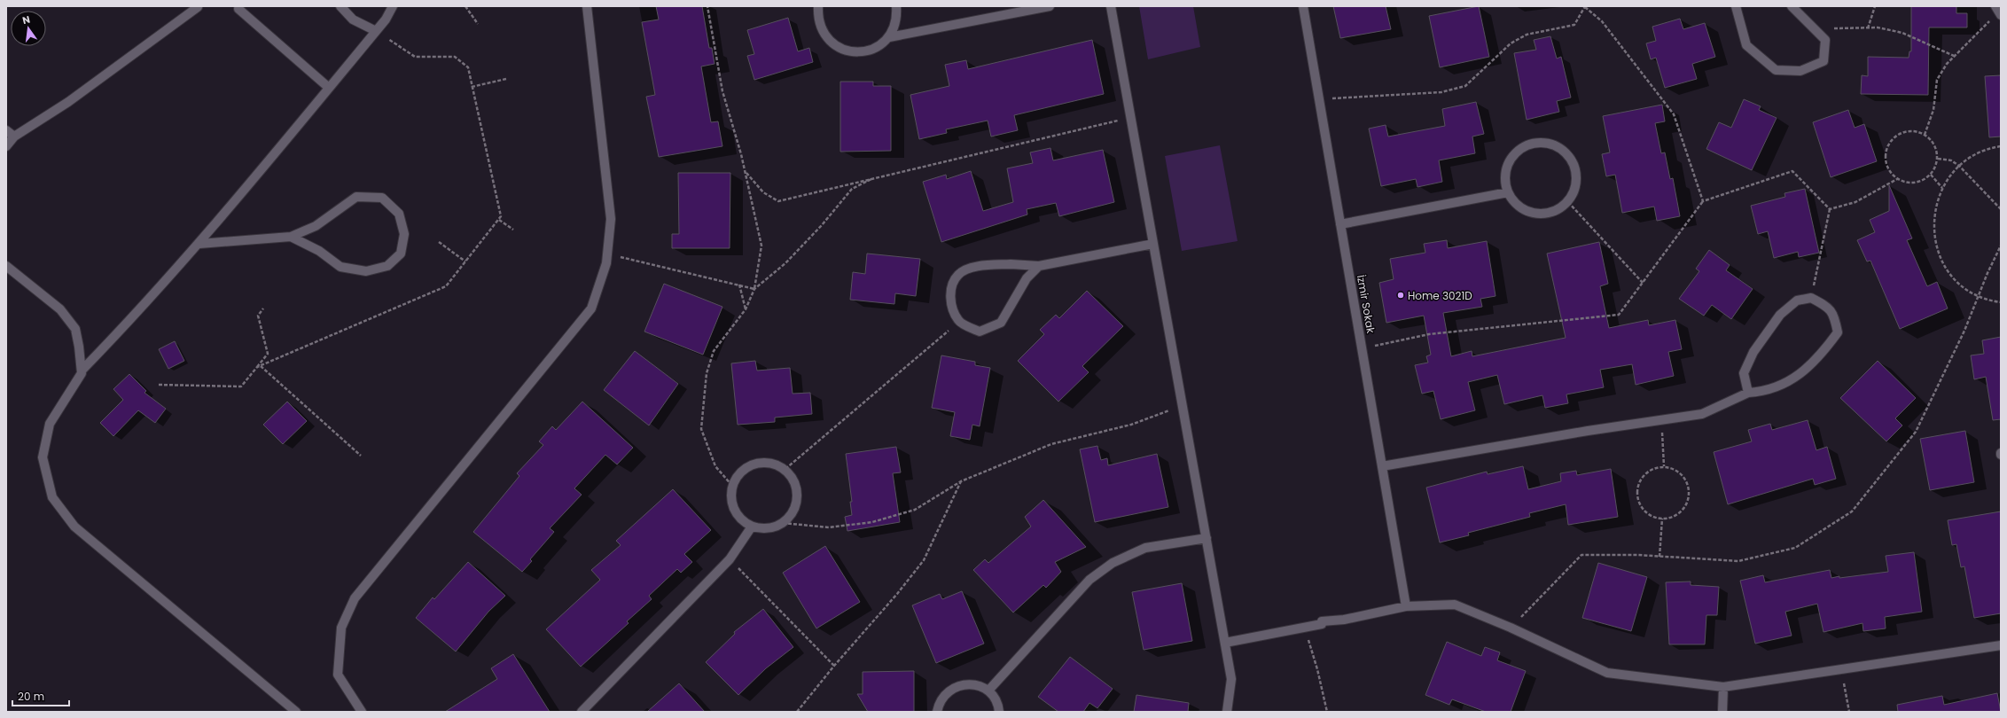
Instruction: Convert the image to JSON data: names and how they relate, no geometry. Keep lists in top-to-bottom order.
{
  "streets": {
    "lane": ["İzmir Sokak"]
  },
  "places": ["Home 3021D"],
  "scale_bar": "20 m",
  "north": "top"
}
